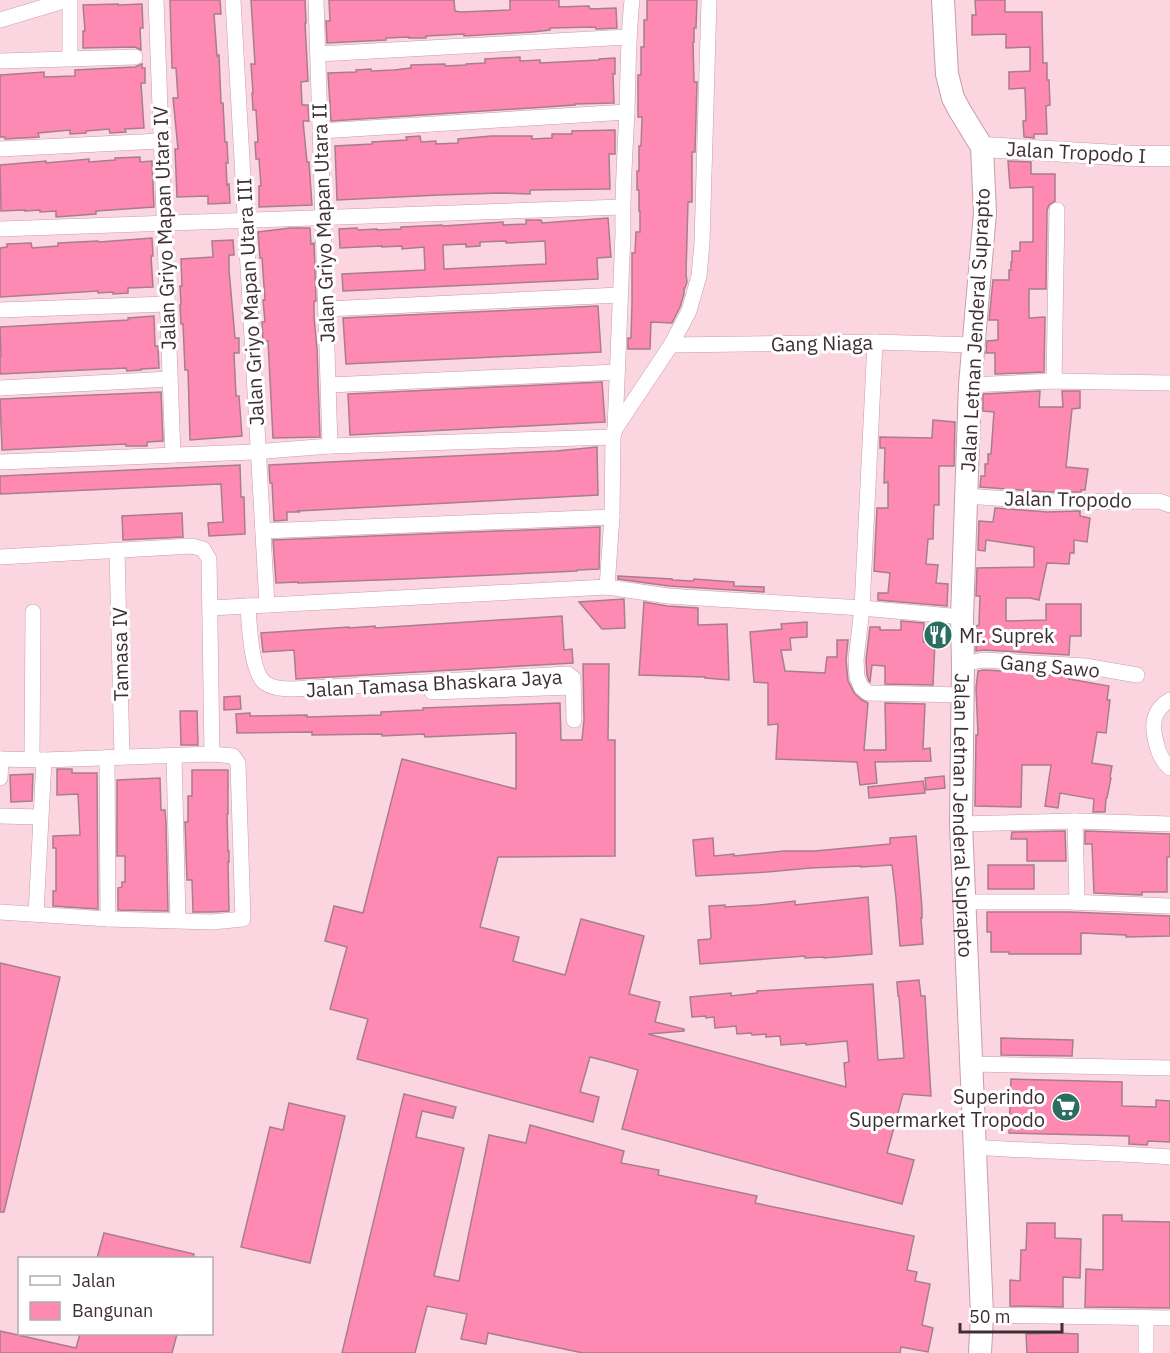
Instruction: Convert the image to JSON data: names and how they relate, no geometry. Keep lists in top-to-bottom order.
{
  "streets": {
    "main road": ["Jalan Letnan Jenderal Suprapto"],
    "street": [
      "Jalan Tropodo I",
      "Jalan Griyo Mapan Utara II",
      "Jalan Griyo Mapan Utara IV",
      "Jalan Griyo Mapan Utara III",
      "Gang Niaga",
      "Jalan Tropodo",
      "Tamasa IV",
      "Gang Sawo",
      "Jalan Tamasa Bhaskara Jaya"
    ]
  },
  "crossings": [
    ["Jalan Tropodo I", "Jalan Letnan Jenderal Suprapto"],
    ["Jalan Letnan Jenderal Suprapto", "Gang Niaga"],
    ["Jalan Letnan Jenderal Suprapto", "Jalan Tropodo"],
    ["Jalan Letnan Jenderal Suprapto", "Gang Sawo"]
  ],
  "places": {
    "restaurant": ["Mr. Suprek"],
    "supermarket": ["Superindo Supermarket Tropodo"]
  },
  "legend": ["Jalan", "Bangunan"],
  "scale_bar": "50 m"
}
